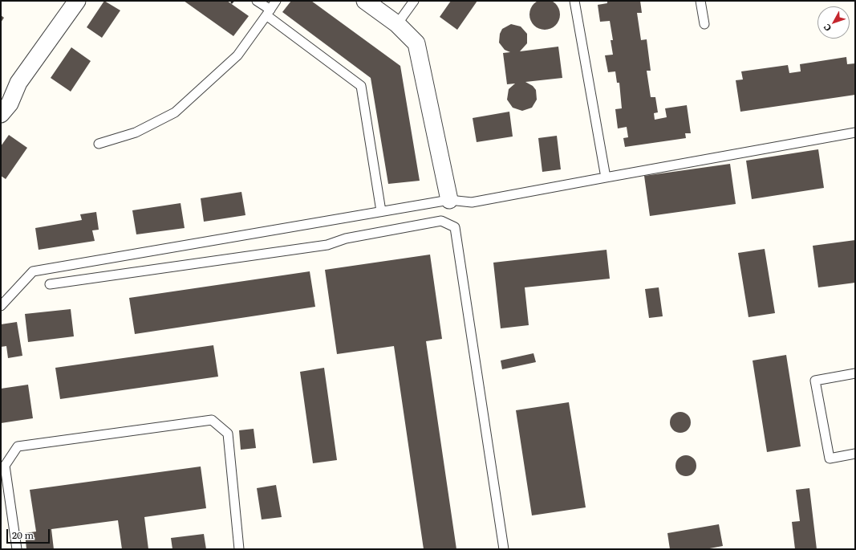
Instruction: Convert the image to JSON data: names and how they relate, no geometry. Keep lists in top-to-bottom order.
{
  "scale_bar": "20 m",
  "north": "bottom left"
}
